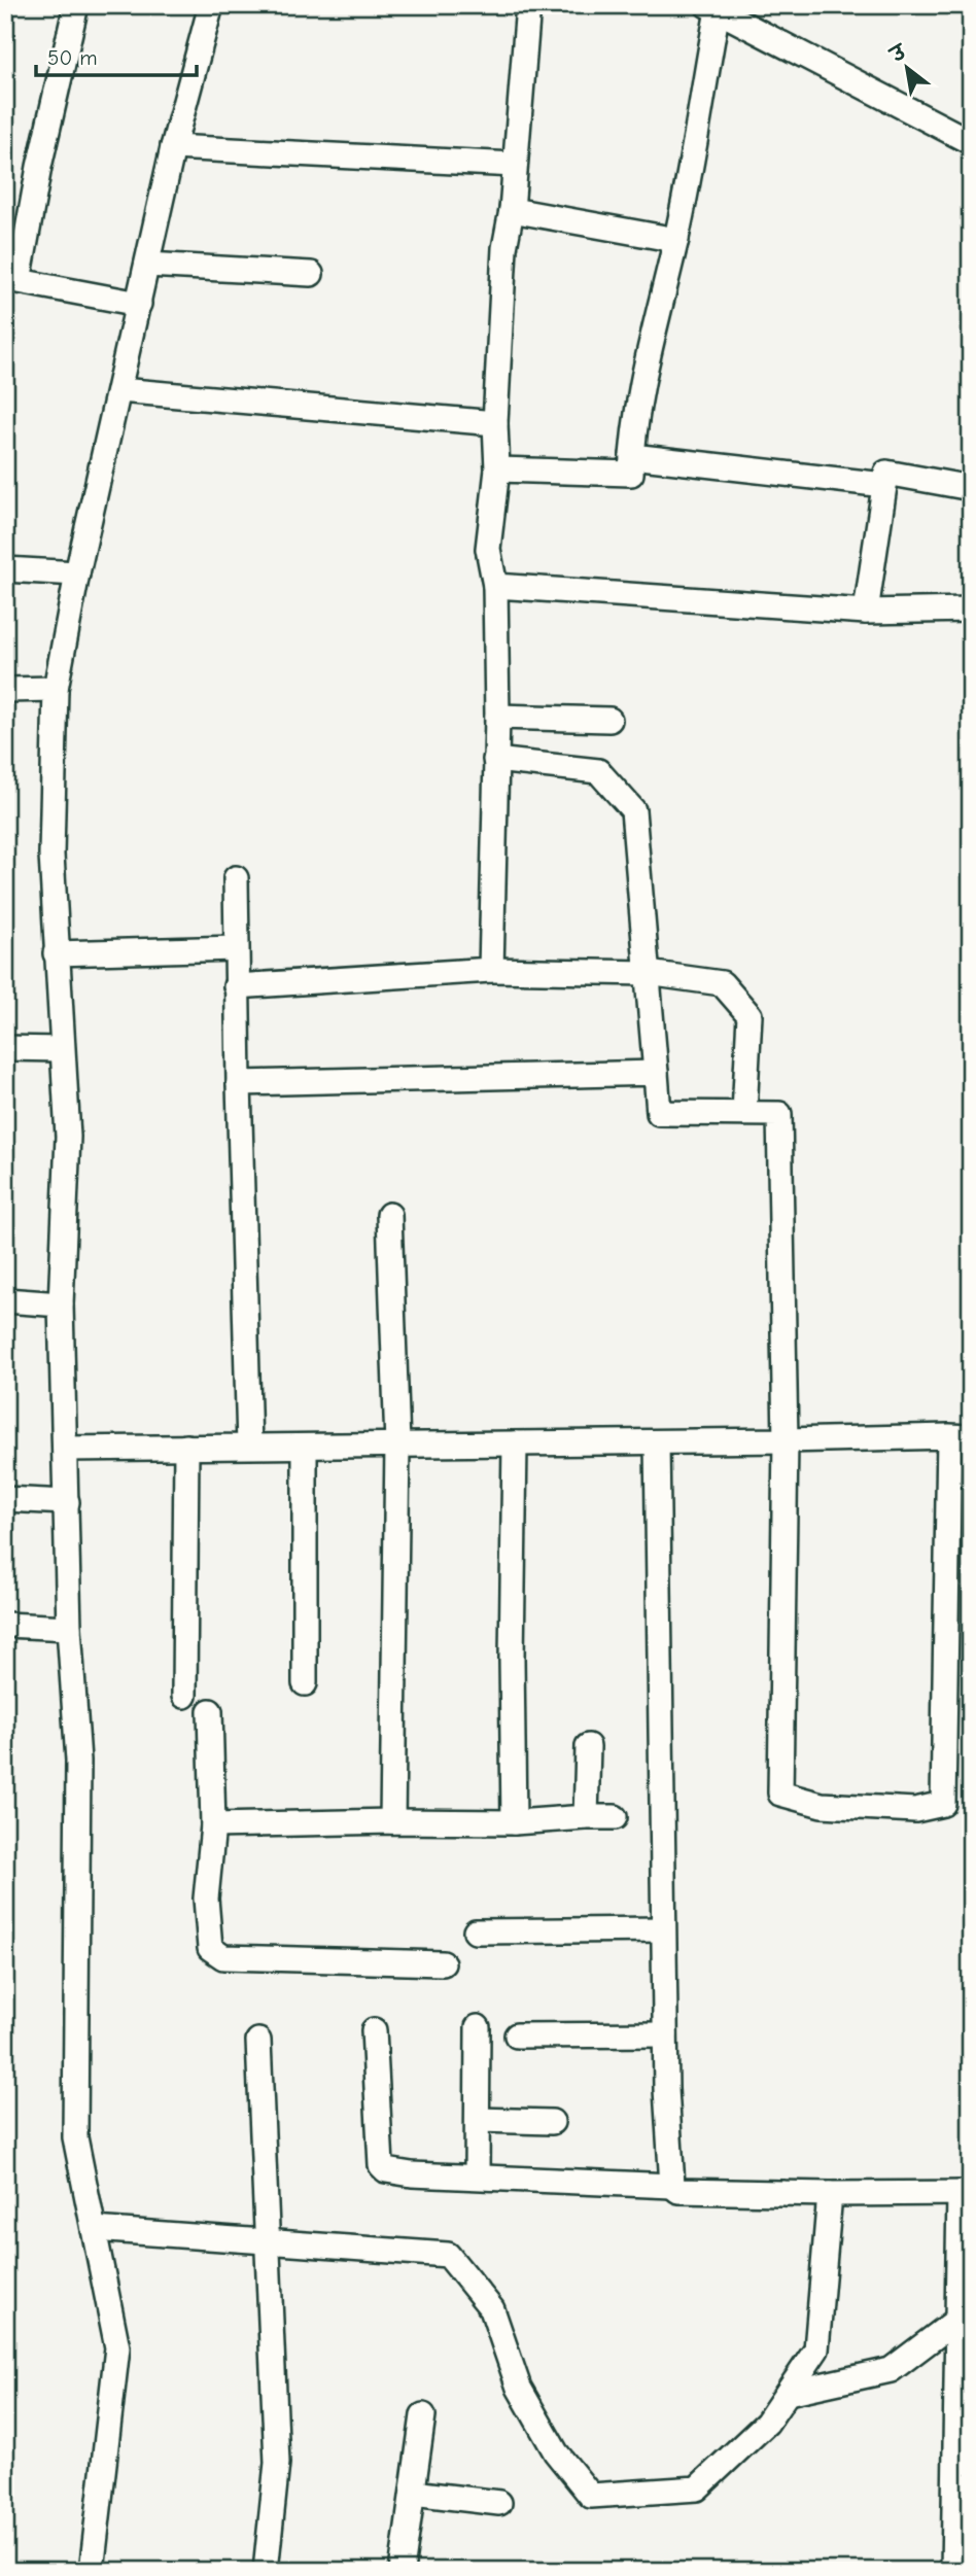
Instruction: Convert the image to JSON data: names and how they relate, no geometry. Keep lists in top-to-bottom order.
{
  "scale_bar": "50 m",
  "north": "top left"
}
